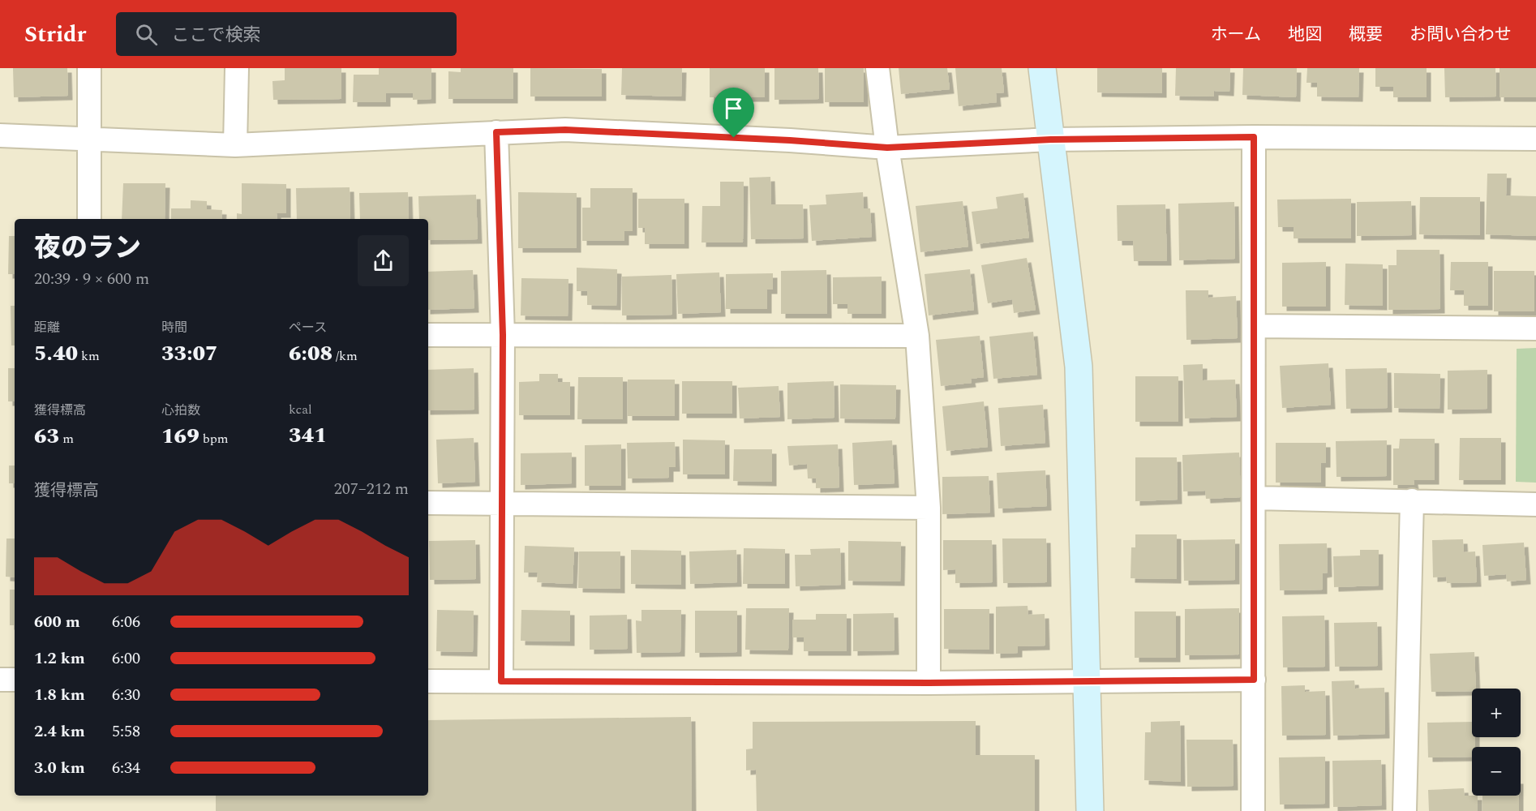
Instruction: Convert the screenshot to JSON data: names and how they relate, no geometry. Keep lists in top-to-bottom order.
{
  "page": {
    "header": "Stridr",
    "search": "ここで検索",
    "nav": [
      "ホーム",
      "地図",
      "概要",
      "お問い合わせ"
    ],
    "heading": ["夜のラン", "20:39 · 9 × 600 m"],
    "stats": [
      ["距離", "5.40 km"],
      ["時間", "33:07"],
      ["ペース", "6:08 /km"],
      ["獲得標高", "63 m"],
      ["心拍数", "169 bpm"],
      ["kcal", "341"]
    ],
    "chart": ["獲得標高", "207–212 m"],
    "list": [
      {
        "name": "600 m",
        "note": "6:06"
      },
      {
        "name": "1.2 km",
        "note": "6:00"
      },
      {
        "name": "1.8 km",
        "note": "6:30"
      },
      {
        "name": "2.4 km",
        "note": "5:58"
      },
      {
        "name": "3.0 km",
        "note": "6:34"
      }
    ],
    "map_buttons": ["+", "−"]
  }
}
